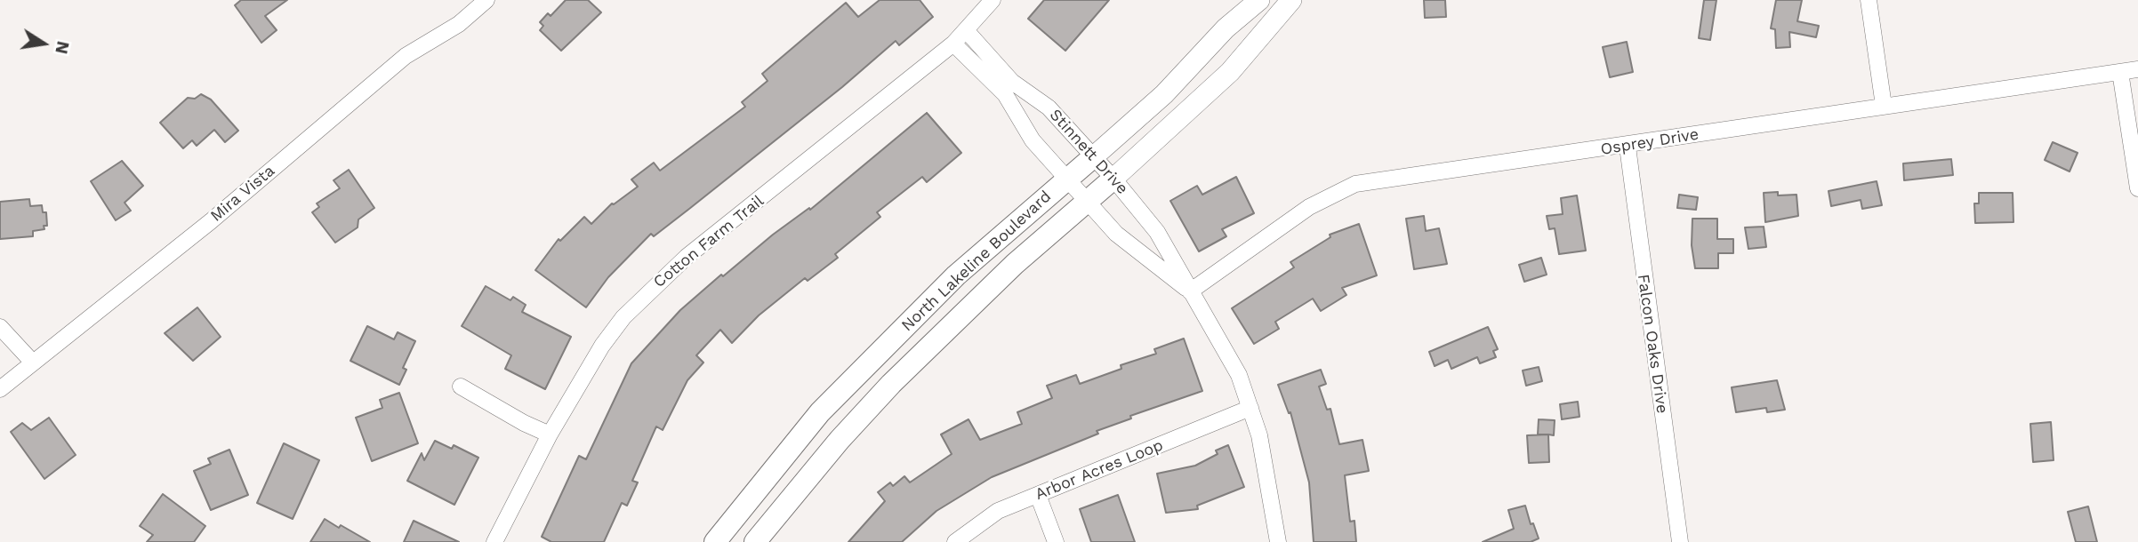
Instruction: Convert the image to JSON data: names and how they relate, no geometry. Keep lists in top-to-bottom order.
{
  "streets": {
    "main road": ["North Lakeline Boulevard"],
    "street": [
      "Osprey Drive",
      "Stinnett Drive",
      "Mira Vista",
      "Cotton Farm Trail",
      "Falcon Oaks Drive",
      "Arbor Acres Loop"
    ]
  },
  "crossings": [
    ["Osprey Drive", "Stinnett Drive"],
    ["Osprey Drive", "Falcon Oaks Drive"],
    ["Stinnett Drive", "Cotton Farm Trail"],
    ["Stinnett Drive", "North Lakeline Boulevard"],
    ["Stinnett Drive", "Arbor Acres Loop"]
  ],
  "north": "right"
}
